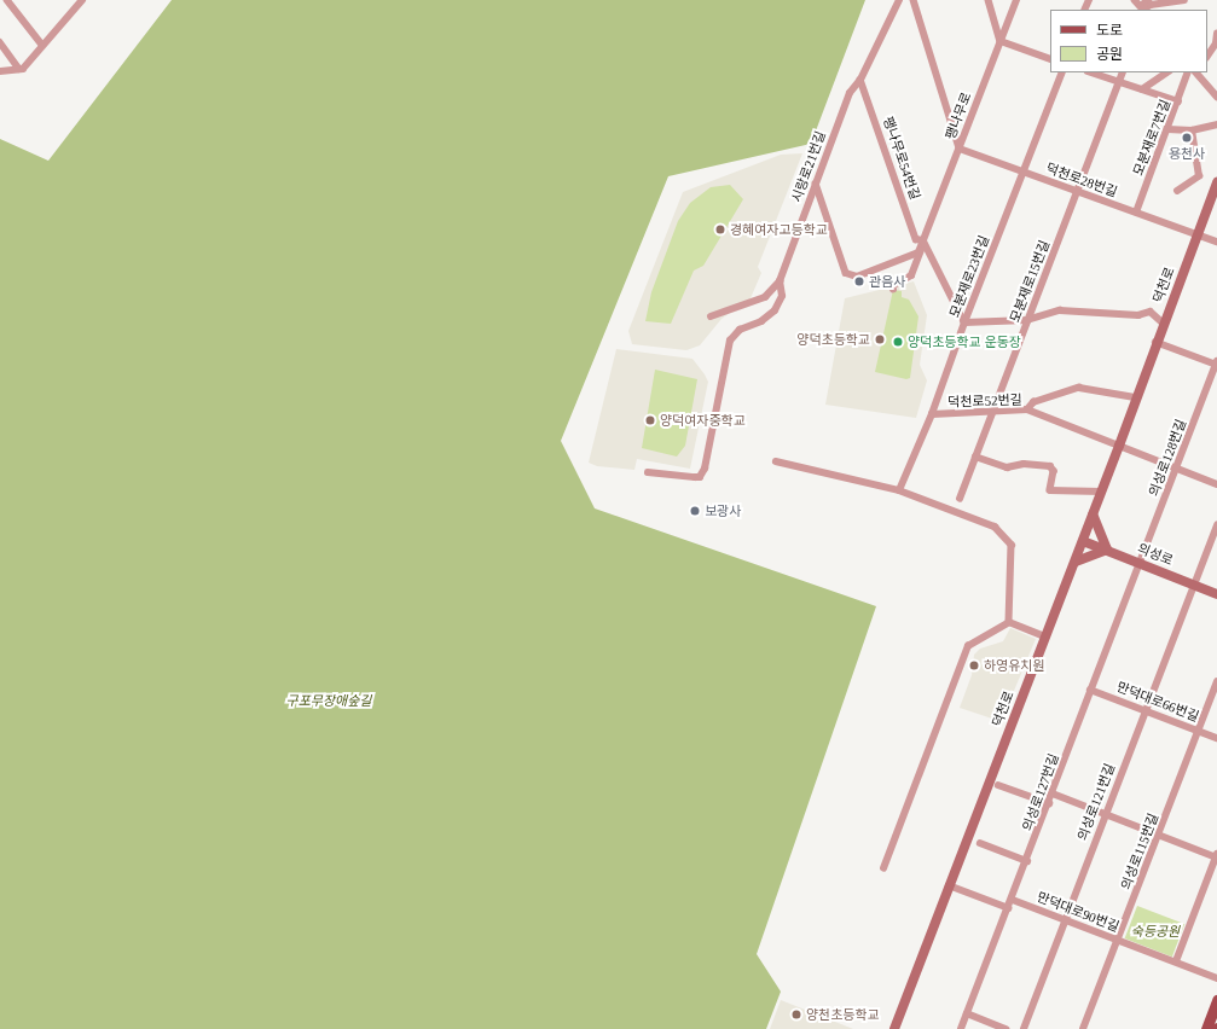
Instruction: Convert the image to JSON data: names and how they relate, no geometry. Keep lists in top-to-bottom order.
{
  "streets": {
    "main road": ["덕천로", "의성로"],
    "street": [
      "팽나무로",
      "모분재로7번길",
      "팽나무로54번길",
      "시랑로21번길",
      "덕천로28번길",
      "모분재로23번길",
      "모분재로15번길",
      "덕천로52번길",
      "의성로128번길",
      "만덕대로66번길",
      "의성로127번길",
      "의성로121번길",
      "의성로115번길",
      "만덕대로90번길"
    ]
  },
  "crossings": [
    ["팽나무로", "팽나무로54번길"],
    ["팽나무로", "시랑로21번길"],
    ["팽나무로", "덕천로28번길"],
    ["모분재로7번길", "덕천로28번길"],
    ["팽나무로54번길", "시랑로21번길"],
    ["덕천로28번길", "모분재로23번길"],
    ["덕천로28번길", "모분재로15번길"],
    ["덕천로28번길", "덕천로"],
    ["모분재로23번길", "덕천로52번길"],
    ["모분재로15번길", "덕천로52번길"],
    ["덕천로", "덕천로52번길"],
    ["덕천로", "의성로"],
    ["덕천로52번길", "의성로128번길"],
    ["의성로128번길", "의성로"],
    ["의성로128번길", "의성로127번길"],
    ["의성로", "의성로127번길"],
    ["의성로", "의성로121번길"],
    ["만덕대로66번길", "의성로127번길"],
    ["만덕대로66번길", "의성로121번길"],
    ["만덕대로66번길", "의성로115번길"],
    ["의성로127번길", "만덕대로90번길"],
    ["의성로121번길", "만덕대로90번길"],
    ["의성로115번길", "만덕대로90번길"]
  ],
  "parks": ["구포무장애숲길", "숙등공원"],
  "places": [
    "용천사",
    "경혜여자고등학교",
    "관음사",
    "양덕초등학교",
    "양덕초등학교 운동장",
    "양덕여자중학교",
    "보광사",
    "하영유치원",
    "양천초등학교"
  ],
  "legend": ["도로", "공원"]
}
